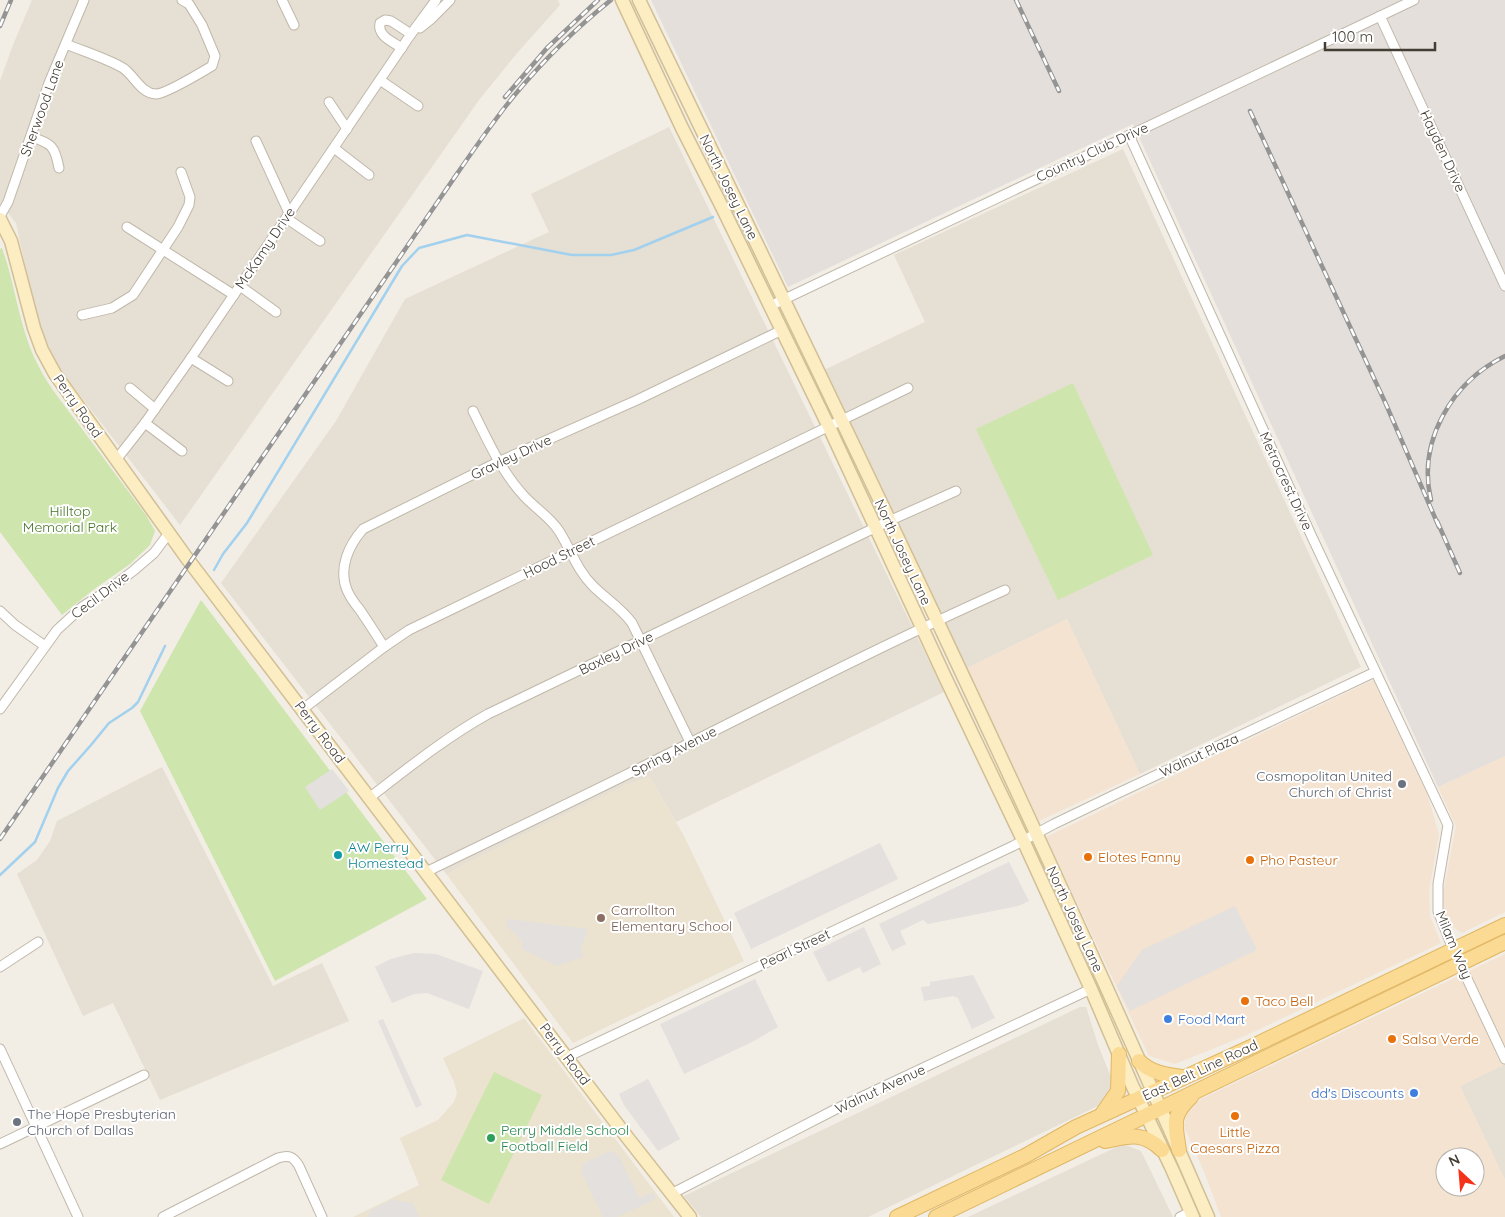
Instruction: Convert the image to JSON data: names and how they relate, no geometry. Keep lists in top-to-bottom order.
{
  "streets": {
    "main road": ["North Josey Lane", "Perry Road", "East Belt Line Road"],
    "street": [
      "Sherwood Lane",
      "Hayden Drive",
      "Country Club Drive",
      "McKamy Drive",
      "Gravley Drive",
      "Metrocrest Drive",
      "Hood Street",
      "Cecil Drive",
      "Baxley Drive",
      "Spring Avenue",
      "Walnut Plaza",
      "Milam Way",
      "Pearl Street",
      "Walnut Avenue"
    ]
  },
  "crossings": [
    ["Sherwood Lane", "Perry Road"],
    ["Hayden Drive", "Country Club Drive"],
    ["Country Club Drive", "North Josey Lane"],
    ["Country Club Drive", "Metrocrest Drive"],
    ["North Josey Lane", "Gravley Drive"],
    ["North Josey Lane", "Hood Street"],
    ["North Josey Lane", "Baxley Drive"],
    ["North Josey Lane", "Spring Avenue"],
    ["North Josey Lane", "Walnut Plaza"],
    ["North Josey Lane", "Pearl Street"],
    ["North Josey Lane", "East Belt Line Road"],
    ["North Josey Lane", "Walnut Avenue"],
    ["McKamy Drive", "Perry Road"],
    ["Perry Road", "Hood Street"],
    ["Perry Road", "Cecil Drive"],
    ["Perry Road", "Baxley Drive"],
    ["Perry Road", "Spring Avenue"],
    ["Perry Road", "Pearl Street"],
    ["Perry Road", "Walnut Avenue"],
    ["Gravley Drive", "Hood Street"],
    ["Metrocrest Drive", "Walnut Plaza"],
    ["Metrocrest Drive", "Milam Way"],
    ["Walnut Plaza", "Pearl Street"],
    ["Milam Way", "East Belt Line Road"]
  ],
  "parks": ["Hilltop Memorial Park"],
  "places": [
    "Cosmopolitan United Church of Christ",
    "AW Perry Homestead",
    "Elotes Fanny",
    "Pho Pasteur",
    "Carrollton Elementary School",
    "Taco Bell",
    "Food Mart",
    "Salsa Verde",
    "dd's Discounts",
    "Little Caesars Pizza",
    "The Hope Presbyterian Church of Dallas",
    "Perry Middle School Football Field"
  ],
  "scale_bar": "100 m",
  "north": "top left"
}
